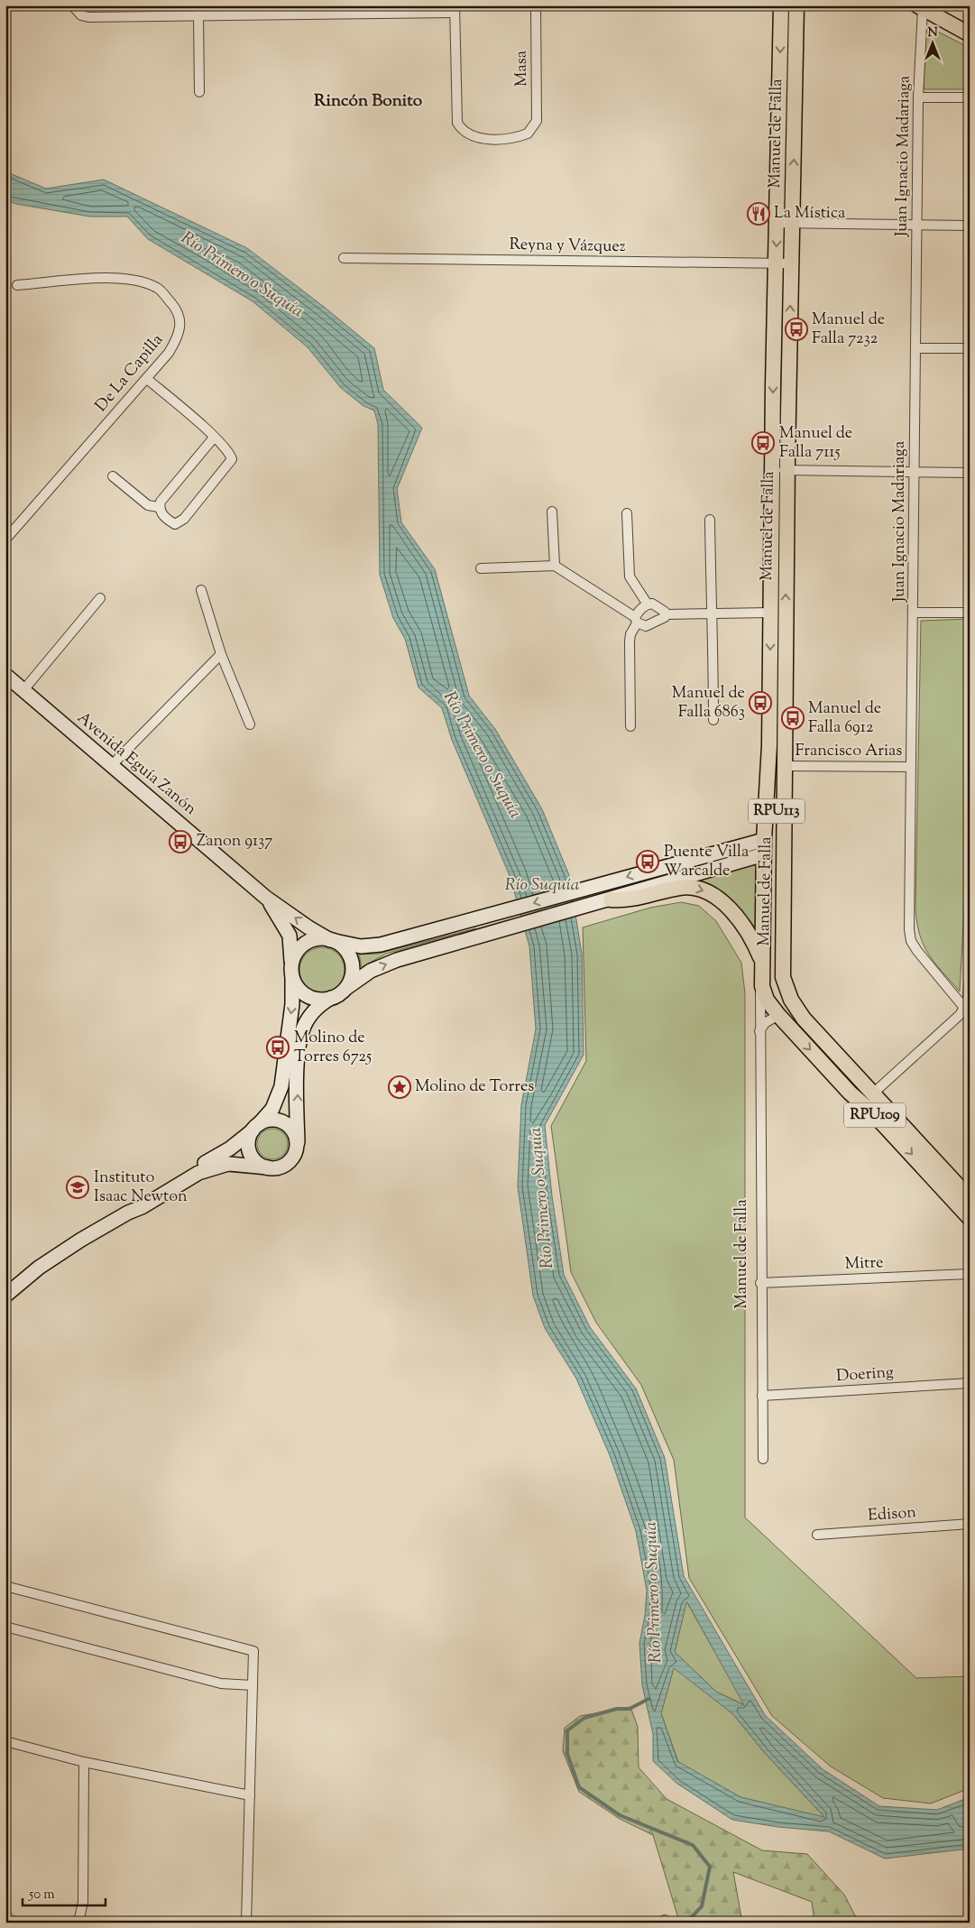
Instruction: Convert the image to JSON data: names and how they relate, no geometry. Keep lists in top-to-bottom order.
{
  "streets": {
    "main road": [
      "Manuel de Falla",
      "Avenida Eguía Zanón",
      "RPU113",
      "RPU109"
    ],
    "street": [
      "Masa",
      "Juan Ignacio Madariaga",
      "Reyna y Vázquez",
      "De La Capilla",
      "Francisco Arias",
      "Mitre",
      "Doering",
      "Edison"
    ]
  },
  "crossings": [
    ["Manuel de Falla", "Reyna y Vázquez"],
    ["Manuel de Falla", "Francisco Arias"],
    ["Manuel de Falla", "RPU113"],
    ["Manuel de Falla", "RPU109"],
    ["Manuel de Falla", "Mitre"],
    ["Manuel de Falla", "Doering"],
    ["Juan Ignacio Madariaga", "Francisco Arias"],
    ["Francisco Arias", "RPU113"],
    ["Avenida Eguía Zanón", "RPU113"]
  ],
  "districts": ["Rincón Bonito"],
  "water": ["Río Primero o Suquía", "Río Suquía"],
  "places": {
    "restaurant": ["La Mística"],
    "bus stop": [
      "Manuel de Falla 7232",
      "Manuel de Falla 7115",
      "Manuel de Falla 6863",
      "Manuel de Falla 6912",
      "Zanon 9137",
      "Puente Villa Warcalde",
      "Molino de Torres 6725"
    ],
    "place": ["Molino de Torres"],
    "school or university": ["Instituto Isaac Newton"]
  },
  "scale_bar": "50 m",
  "north": "top"
}
